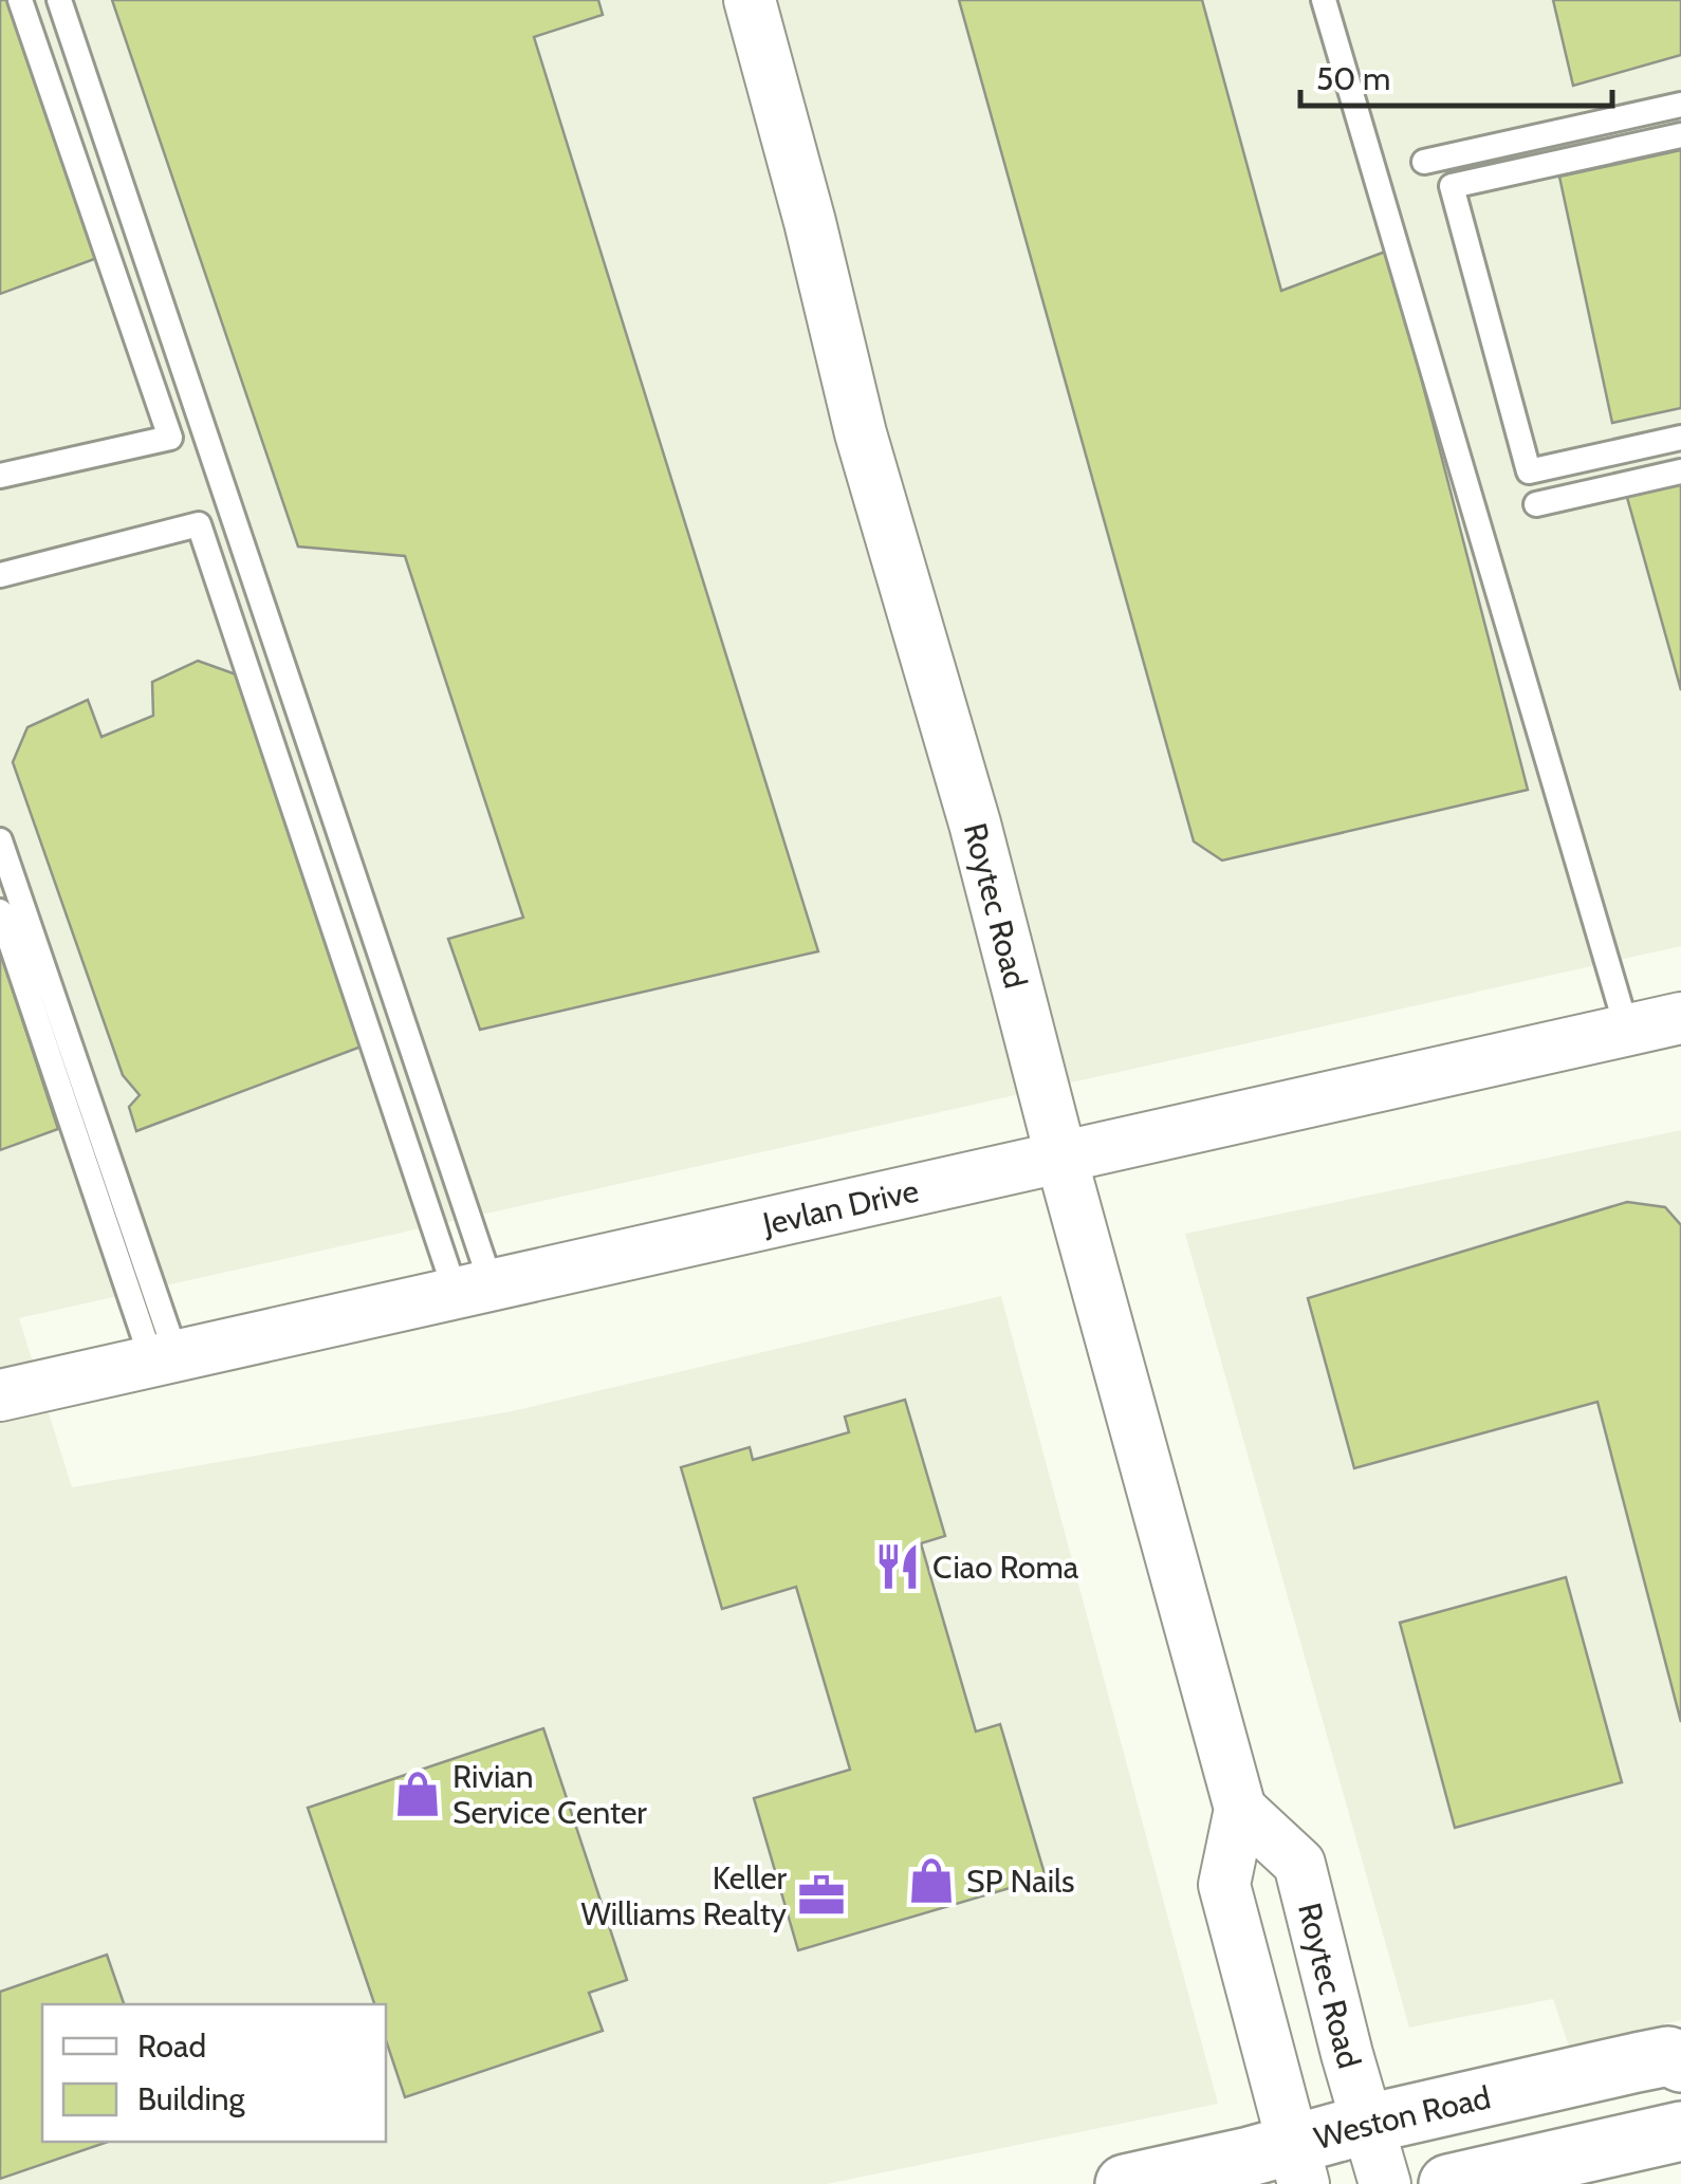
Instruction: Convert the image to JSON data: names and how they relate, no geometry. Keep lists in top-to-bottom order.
{
  "streets": {
    "main road": ["Weston Road"],
    "street": ["Roytec Road", "Jevlan Drive"]
  },
  "crossings": [
    ["Roytec Road", "Jevlan Drive"],
    ["Roytec Road", "Weston Road"]
  ],
  "places": {
    "restaurant": ["Ciao Roma"],
    "shop": ["Rivian Service Center", "SP Nails"],
    "office": ["Keller Williams Realty"]
  },
  "legend": ["Road", "Building"],
  "scale_bar": "50 m"
}
